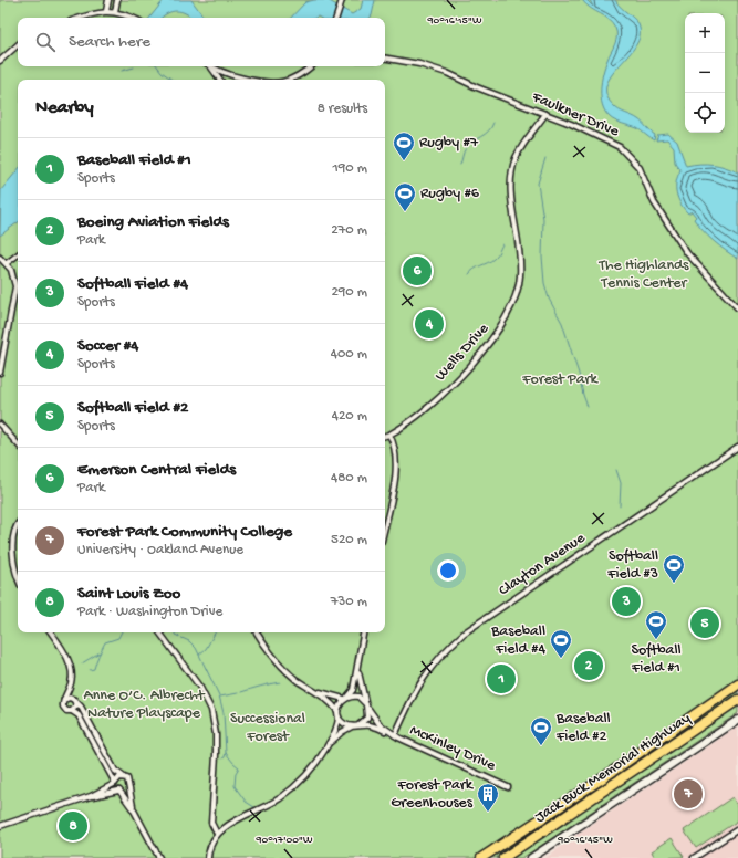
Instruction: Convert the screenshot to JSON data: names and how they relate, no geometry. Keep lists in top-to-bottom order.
{
  "streets": {
    "highway": ["Jack Buck Memorial Highway"],
    "street": [
      "Faulkner Drive",
      "Wells Drive",
      "Clayton Avenue",
      "McKinley Drive"
    ]
  },
  "crossings": [
    ["Faulkner Drive", "Wells Drive"],
    ["Clayton Avenue", "McKinley Drive"]
  ],
  "parks": [
    "The Highlands Tennis Center",
    "Forest Park",
    "Anne O’C. Albrecht Nature Playscape",
    "Successional Forest"
  ],
  "places": {
    "sports": [
      "Rugby #7",
      "Rugby #6",
      "Softball Field #3",
      "Softball Field #1",
      "Baseball Field #4",
      "Baseball Field #2"
    ],
    "building": ["Forest Park Greenhouses"]
  },
  "page": {
    "map_buttons": ["+", "−"],
    "search": "Search here",
    "heading": ["Nearby", "8 results"],
    "list": [
      {
        "mark": "1",
        "name": "Baseball Field #1",
        "note": "Sports",
        "value": "190 m"
      },
      {
        "mark": "2",
        "name": "Boeing Aviation Fields",
        "note": "Park",
        "value": "270 m"
      },
      {
        "mark": "3",
        "name": "Softball Field #4",
        "note": "Sports",
        "value": "290 m"
      },
      {
        "mark": "4",
        "name": "Soccer #4",
        "note": "Sports",
        "value": "400 m"
      },
      {
        "mark": "5",
        "name": "Softball Field #2",
        "note": "Sports",
        "value": "420 m"
      },
      {
        "mark": "6",
        "name": "Emerson Central Fields",
        "note": "Park",
        "value": "480 m"
      },
      {
        "mark": "7",
        "name": "Forest Park Community College",
        "note": "University · Oakland Avenue",
        "value": "520 m"
      },
      {
        "mark": "8",
        "name": "Saint Louis Zoo",
        "note": "Park · Washington Drive",
        "value": "730 m"
      }
    ],
    "pins": [
      "6",
      "4",
      "3",
      "5",
      "2",
      "1",
      "7",
      "8"
    ]
  },
  "coordinates": ["90°16'15\"W", "90°17'00\"W", "90°16'45\"W"]
}
